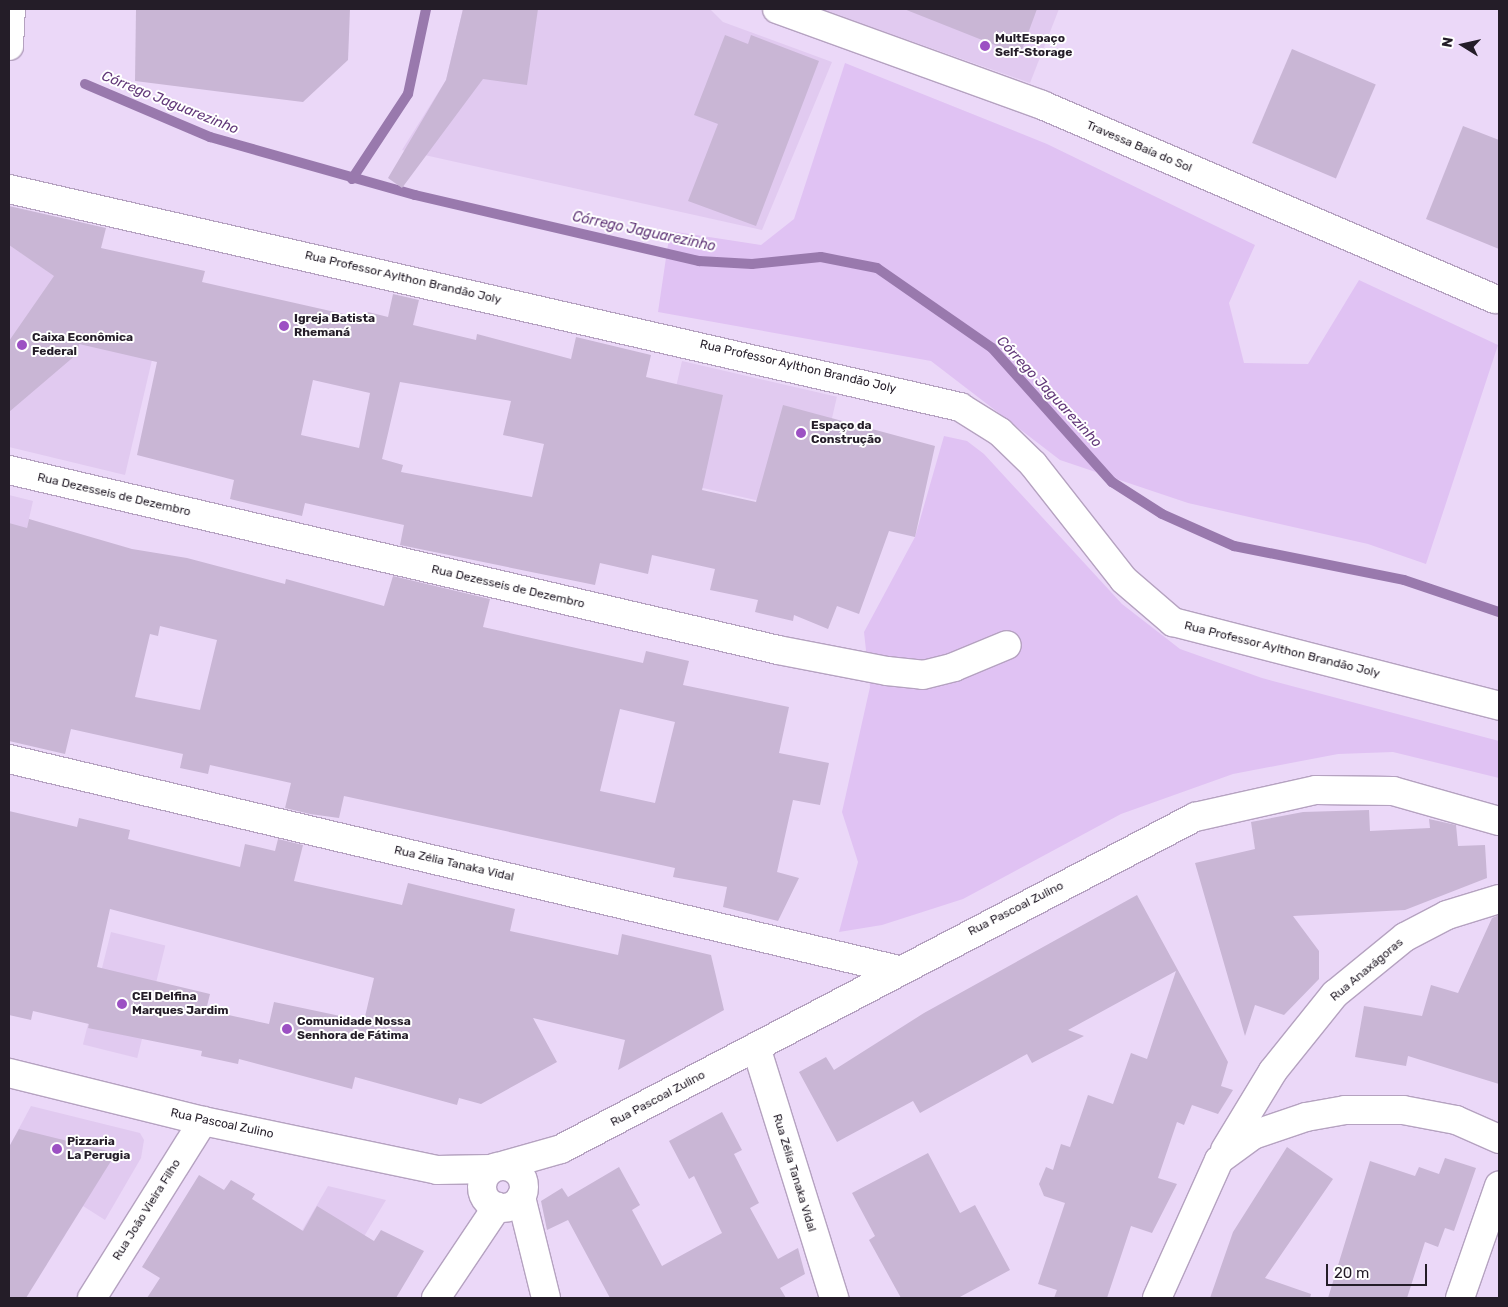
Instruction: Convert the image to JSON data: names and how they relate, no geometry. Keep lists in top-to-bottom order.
{
  "streets": {
    "street": [
      "Travessa Baía do Sol",
      "Rua Professor Aylthon Brandão Joly",
      "Rua Dezesseis de Dezembro",
      "Rua Zélia Tanaka Vidal",
      "Rua Pascoal Zulino",
      "Rua Anaxágoras",
      "Rua João Vieira Filho"
    ]
  },
  "crossings": [
    ["Rua Zélia Tanaka Vidal", "Rua Pascoal Zulino"],
    ["Rua Pascoal Zulino", "Rua João Vieira Filho"]
  ],
  "water": ["Córrego Jaguarezinho"],
  "places": [
    "MultEspaço Self-Storage",
    "Igreja Batista Rhemaná",
    "Caixa Econômica Federal",
    "Espaço da Construção",
    "CEI Delfina Marques Jardim",
    "Comunidade Nossa Senhora de Fátima",
    "Pizzaria La Perugia"
  ],
  "scale_bar": "20 m",
  "north": "left"
}
